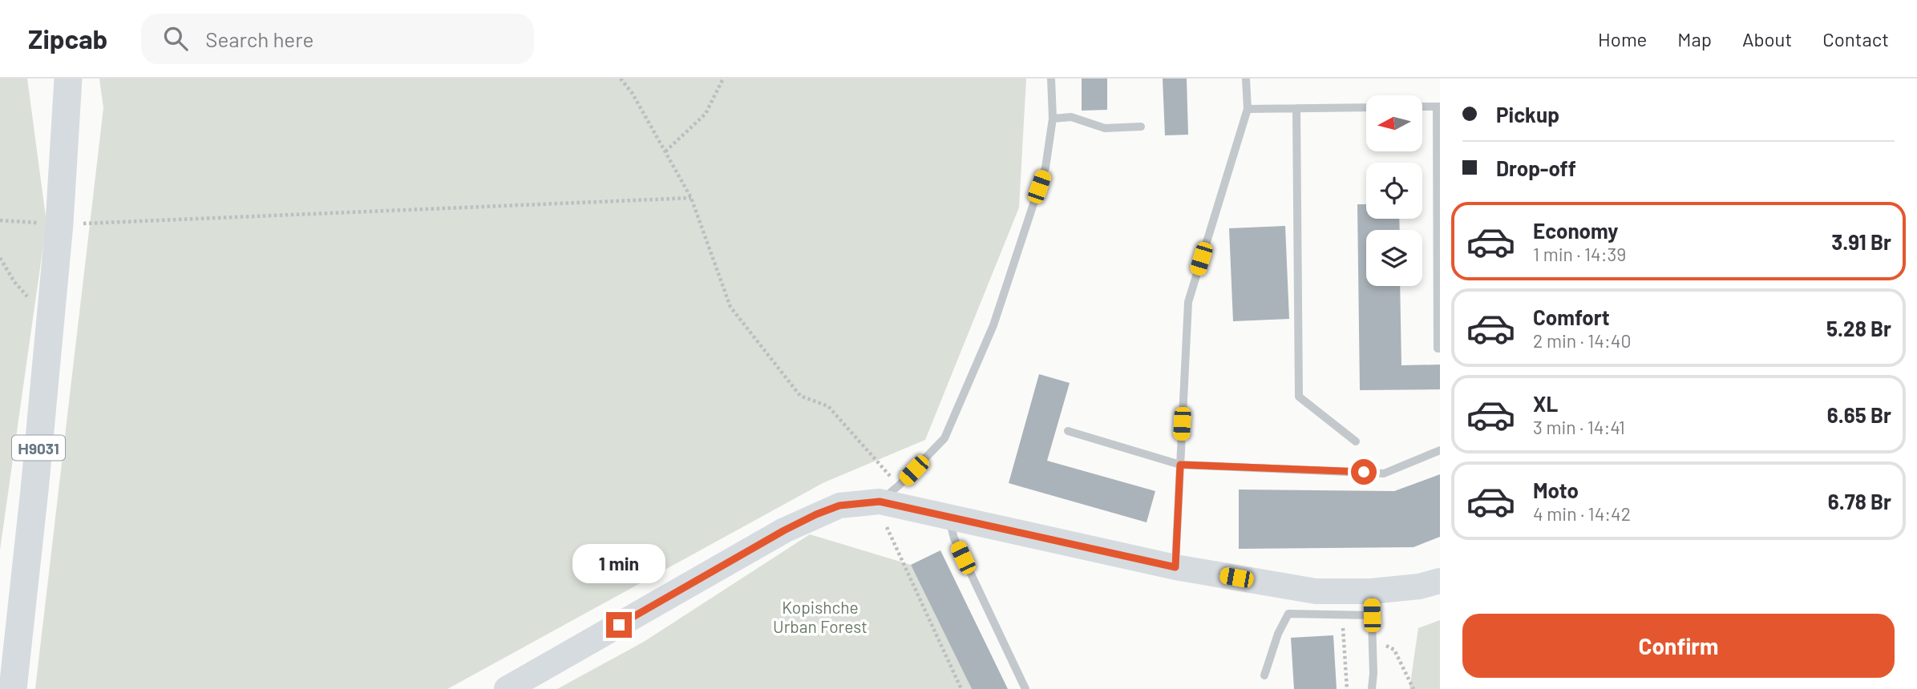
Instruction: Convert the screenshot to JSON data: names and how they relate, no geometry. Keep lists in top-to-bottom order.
{
  "streets": {
    "main road": ["Н9031"]
  },
  "parks": ["Kopishche Urban Forest"],
  "north": "left",
  "page": {
    "header": "Zipcab",
    "search": "Search here",
    "nav": [
      "Home",
      "Map",
      "About",
      "Contact"
    ],
    "banner": ["Pickup", "Drop-off"],
    "list": [
      {
        "name": "Economy",
        "note": "1 min · 14:39",
        "value": "3.91 Br"
      },
      {
        "name": "Comfort",
        "note": "2 min · 14:40",
        "value": "5.28 Br"
      },
      {
        "name": "XL",
        "note": "3 min · 14:41",
        "value": "6.65 Br"
      },
      {
        "name": "Moto",
        "note": "4 min · 14:42",
        "value": "6.78 Br"
      }
    ],
    "bubble": "1 min",
    "buttons": "Confirm"
  }
}
